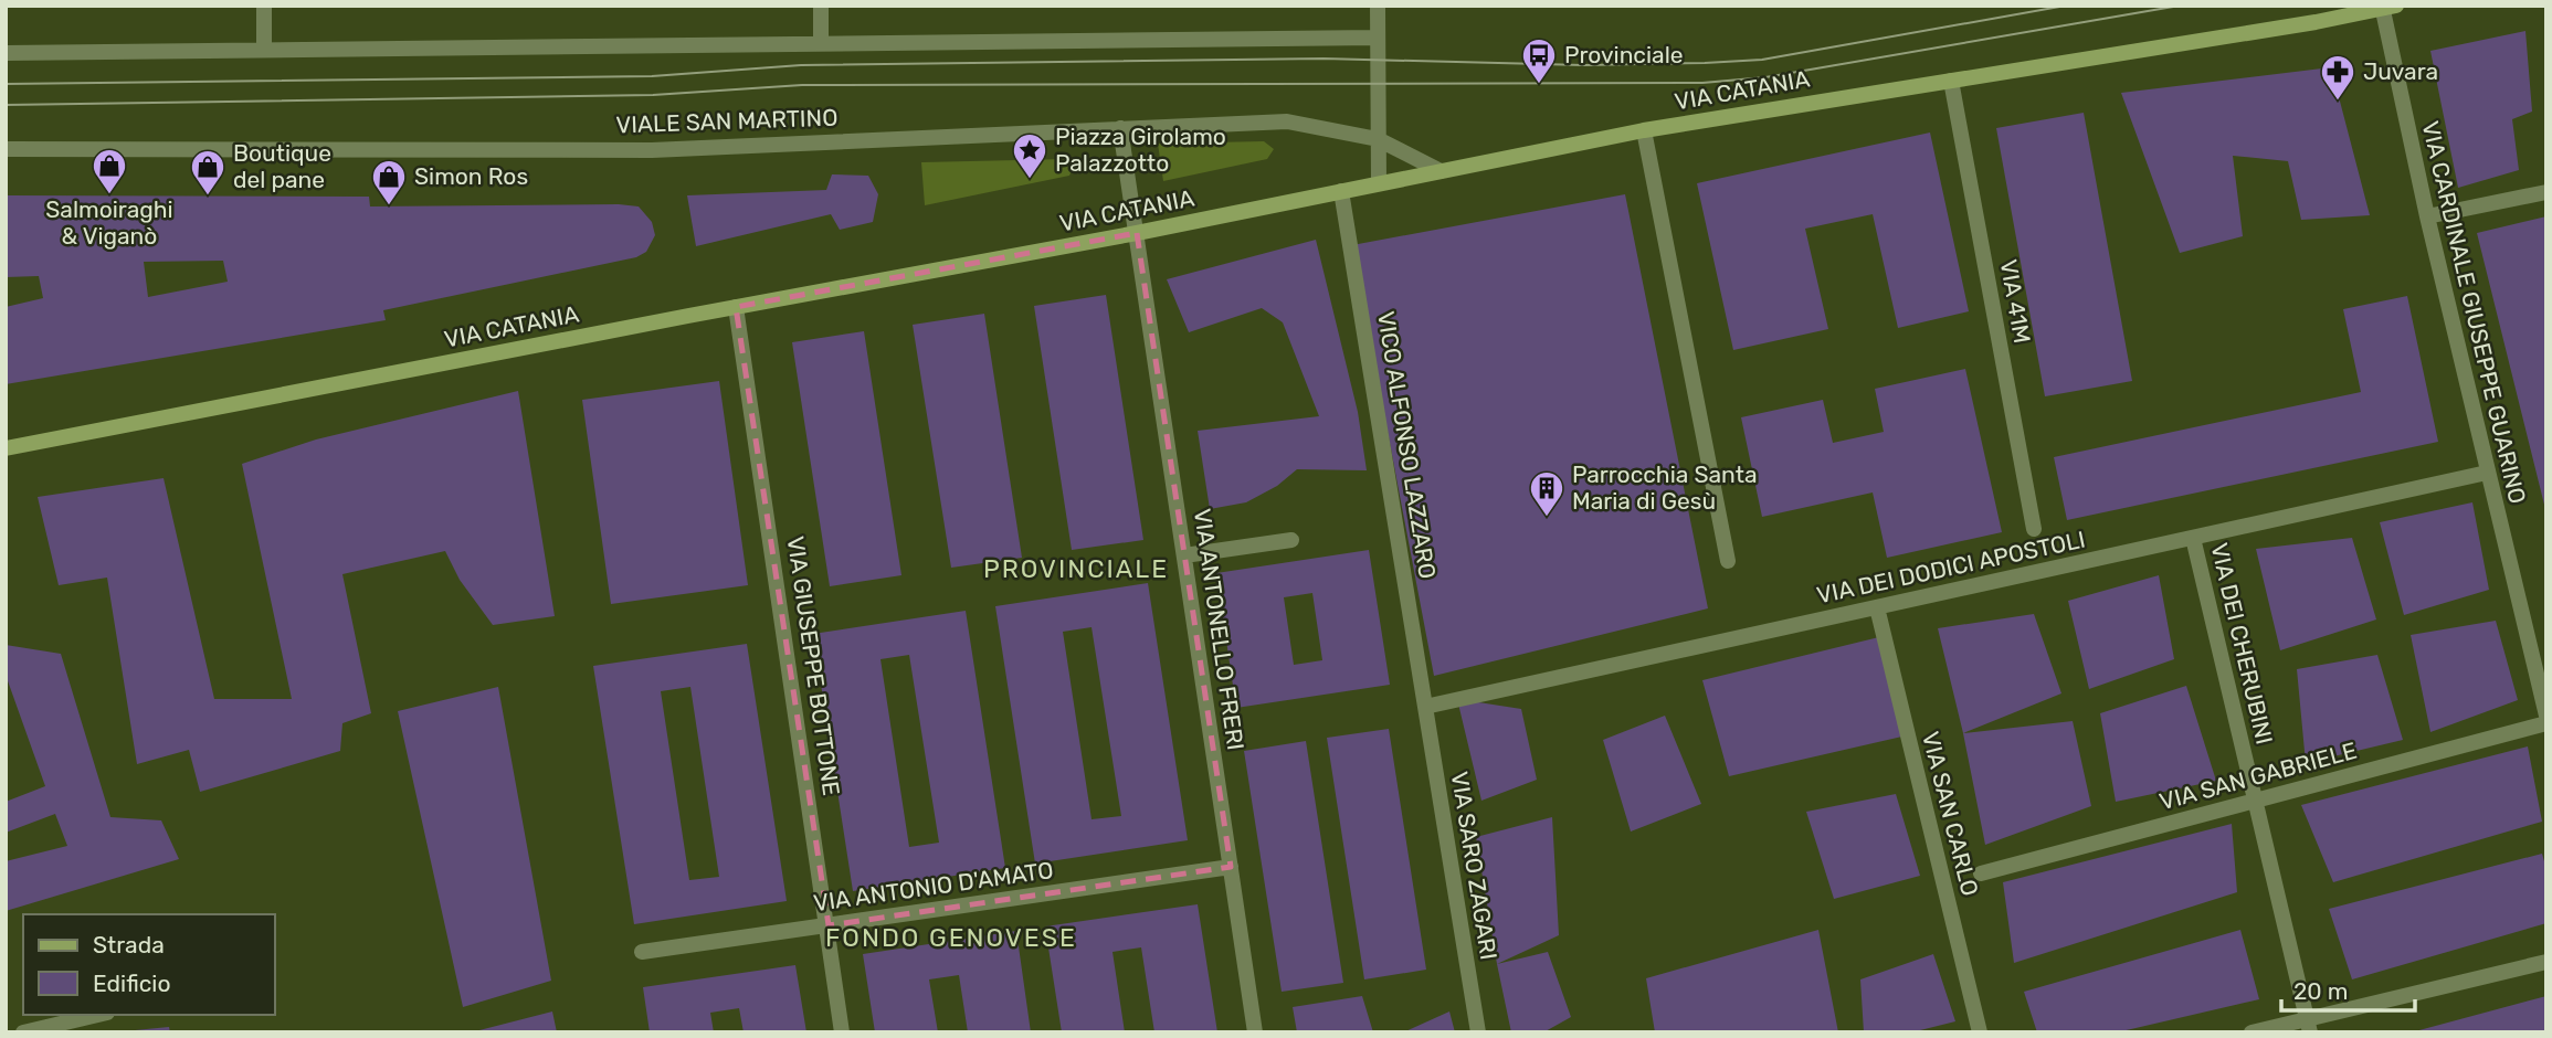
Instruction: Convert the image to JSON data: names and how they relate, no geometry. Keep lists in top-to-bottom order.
{
  "streets": {
    "main road": ["VIA CATANIA"],
    "street": [
      "VIALE SAN MARTINO",
      "VIA 41M",
      "VIA CARDINALE GIUSEPPE GUARINO",
      "VICO ALFONSO LAZZARO",
      "VIA DEI DODICI APOSTOLI",
      "VIA ANTONELLO FRERI",
      "VIA DEI CHERUBINI",
      "VIA GIUSEPPE BOTTONE",
      "VIA SAN GABRIELE",
      "VIA SAN CARLO",
      "VIA SARO ZAGARI",
      "VIA ANTONIO D'AMATO"
    ]
  },
  "crossings": [
    ["VIA CATANIA", "VIALE SAN MARTINO"],
    ["VIA CATANIA", "VIA 41M"],
    ["VIA CATANIA", "VIA CARDINALE GIUSEPPE GUARINO"],
    ["VIA CATANIA", "VICO ALFONSO LAZZARO"],
    ["VIA CATANIA", "VIA ANTONELLO FRERI"],
    ["VIA CATANIA", "VIA GIUSEPPE BOTTONE"],
    ["VIALE SAN MARTINO", "VIA ANTONELLO FRERI"],
    ["VIA CARDINALE GIUSEPPE GUARINO", "VIA DEI DODICI APOSTOLI"],
    ["VICO ALFONSO LAZZARO", "VIA DEI DODICI APOSTOLI"],
    ["VICO ALFONSO LAZZARO", "VIA SARO ZAGARI"],
    ["VIA DEI DODICI APOSTOLI", "VIA DEI CHERUBINI"],
    ["VIA DEI DODICI APOSTOLI", "VIA SAN CARLO"],
    ["VIA DEI DODICI APOSTOLI", "VIA SARO ZAGARI"],
    ["VIA ANTONELLO FRERI", "VIA ANTONIO D'AMATO"],
    ["VIA DEI CHERUBINI", "VIA SAN GABRIELE"],
    ["VIA GIUSEPPE BOTTONE", "VIA ANTONIO D'AMATO"]
  ],
  "districts": ["PROVINCIALE", "FONDO GENOVESE"],
  "places": {
    "bus stop": ["Provinciale"],
    "pharmacy": ["Juvara"],
    "place": ["Piazza Girolamo Palazzotto"],
    "shop": ["Salmoiraghi & Viganò", "Boutique del pane", "Simon Ros"],
    "building": ["Parrocchia Santa Maria di Gesù"]
  },
  "legend": ["Strada", "Edificio"],
  "scale_bar": "20 m"
}
